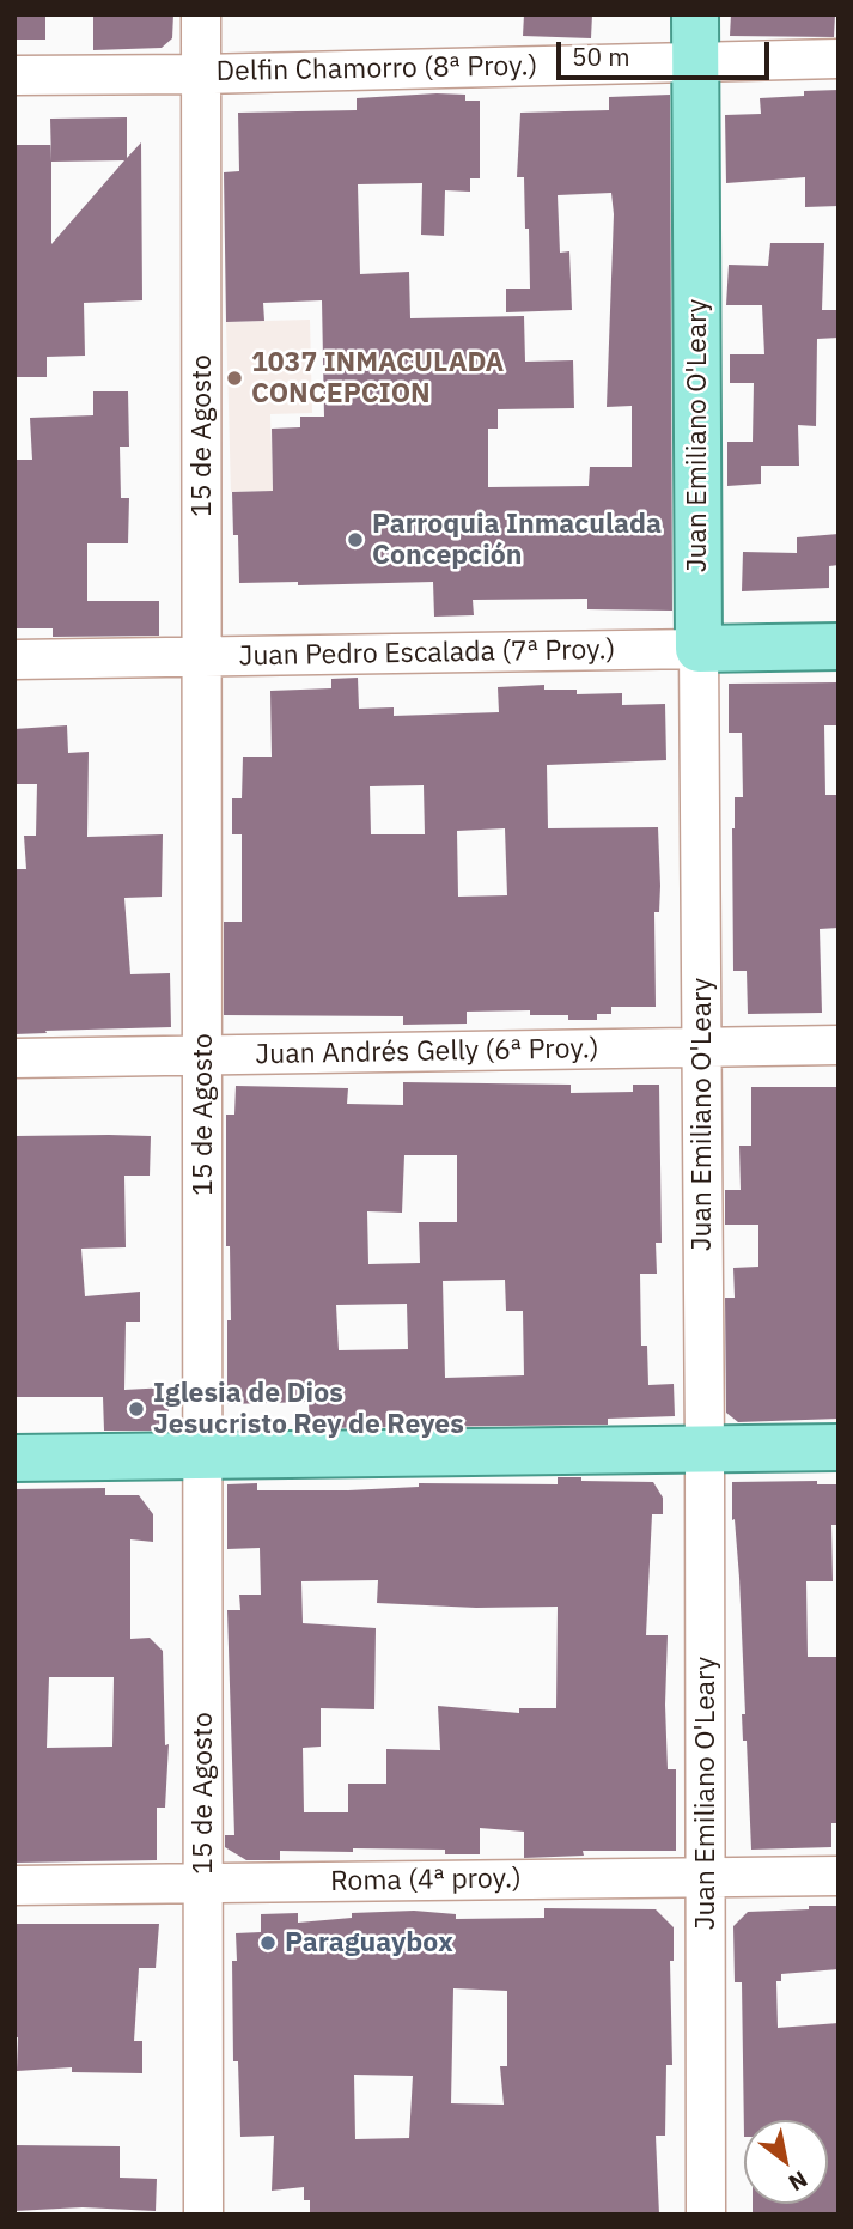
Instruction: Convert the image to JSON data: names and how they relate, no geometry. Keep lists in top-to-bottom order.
{
  "streets": {
    "main road": ["Juan Emiliano O'Leary", "Juan Pedro Escalada (7ª Proy.)"],
    "street": [
      "Delfin Chamorro (8ª Proy.)",
      "15 de Agosto",
      "Juan Andrés Gelly (6ª Proy.)",
      "Roma (4ª proy.)"
    ]
  },
  "crossings": [
    ["Delfin Chamorro (8ª Proy.)", "15 de Agosto"],
    ["Delfin Chamorro (8ª Proy.)", "Juan Emiliano O'Leary"],
    ["15 de Agosto", "Juan Pedro Escalada (7ª Proy.)"],
    ["15 de Agosto", "Juan Andrés Gelly (6ª Proy.)"],
    ["15 de Agosto", "Roma (4ª proy.)"],
    ["Juan Emiliano O'Leary", "Juan Pedro Escalada (7ª Proy.)"],
    ["Juan Emiliano O'Leary", "Juan Andrés Gelly (6ª Proy.)"],
    ["Juan Emiliano O'Leary", "Roma (4ª proy.)"]
  ],
  "places": [
    "1037 INMACULADA CONCEPCION",
    "Parroquia Inmaculada Concepción",
    "Iglesia de Dios Jesucristo Rey de Reyes",
    "Paraguaybox"
  ],
  "scale_bar": "50 m",
  "north": "bottom right"
}
